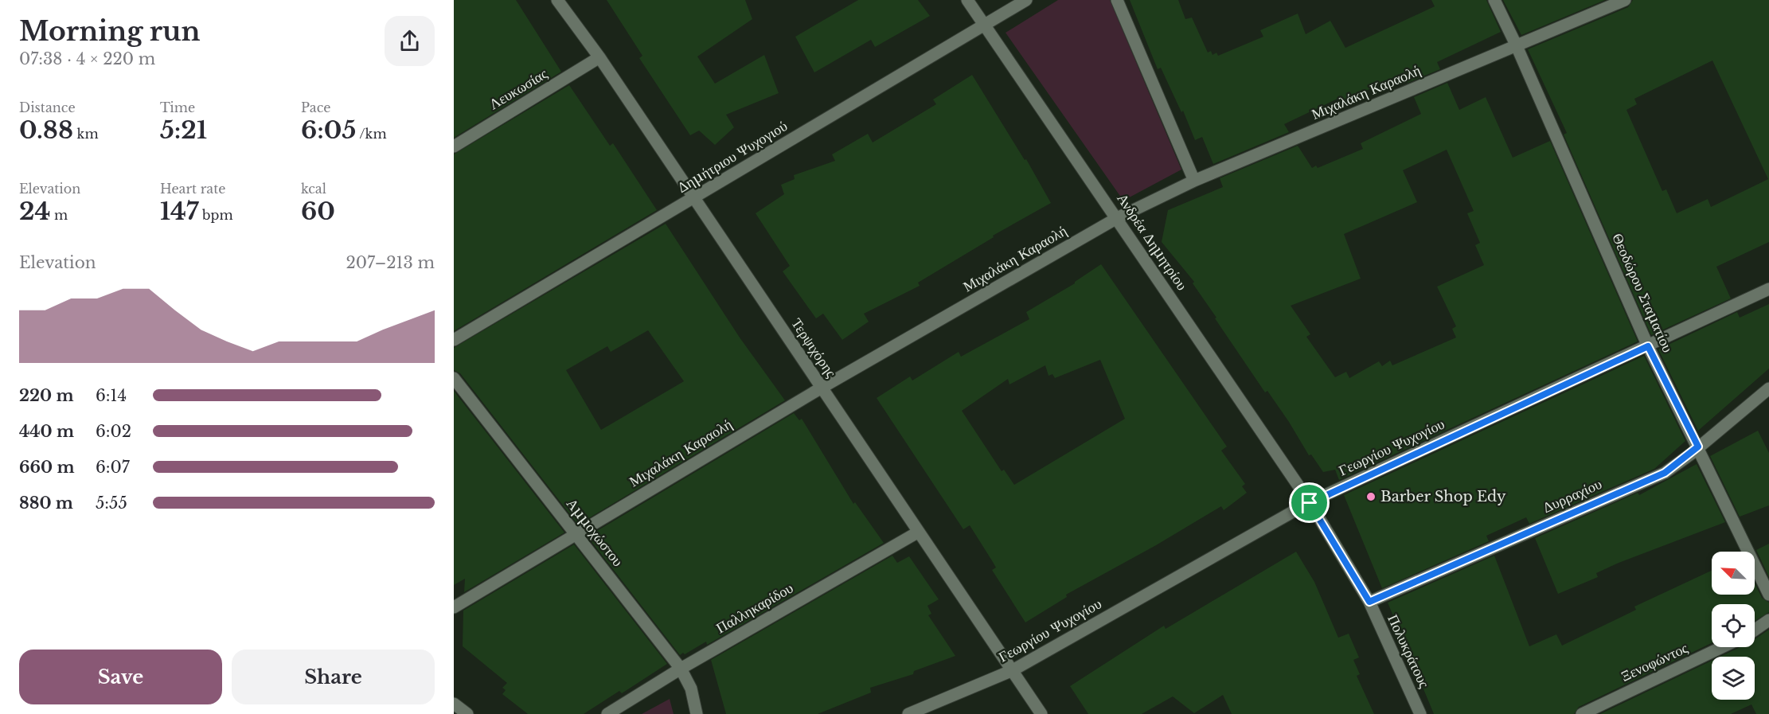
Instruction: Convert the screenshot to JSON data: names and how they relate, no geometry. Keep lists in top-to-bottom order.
{
  "streets": {
    "street": [
      "Λευκωσίας",
      "Μιχαλάκη Καραολή",
      "Δημήτριου Ψυχογιού",
      "Ανδρέα Δημητρίου",
      "Θεοδώρου Σταματίου",
      "Τερψιχόρης",
      "Γεωργίου Ψυχογίου",
      "Δυρραχίου",
      "Αμμοχώστου",
      "Παλληκαρίδου",
      "Πολυκράτους",
      "Ξενοφώντος"
    ]
  },
  "crossings": [
    ["Λευκωσίας", "Τερψιχόρης"],
    ["Μιχαλάκη Καραολή", "Ανδρέα Δημητρίου"],
    ["Μιχαλάκη Καραολή", "Θεοδώρου Σταματίου"],
    ["Μιχαλάκη Καραολή", "Τερψιχόρης"],
    ["Μιχαλάκη Καραολή", "Αμμοχώστου"],
    ["Δημήτριου Ψυχογιού", "Ανδρέα Δημητρίου"],
    ["Δημήτριου Ψυχογιού", "Τερψιχόρης"],
    ["Ανδρέα Δημητρίου", "Γεωργίου Ψυχογίου"],
    ["Ανδρέα Δημητρίου", "Πολυκράτους"],
    ["Θεοδώρου Σταματίου", "Γεωργίου Ψυχογίου"],
    ["Θεοδώρου Σταματίου", "Δυρραχίου"],
    ["Τερψιχόρης", "Γεωργίου Ψυχογίου"],
    ["Τερψιχόρης", "Παλληκαρίδου"],
    ["Γεωργίου Ψυχογίου", "Πολυκράτους"],
    ["Δυρραχίου", "Πολυκράτους"],
    ["Αμμοχώστου", "Παλληκαρίδου"]
  ],
  "places": ["Barber Shop Edy"],
  "north": "top left",
  "page": {
    "heading": ["Morning run", "07:38 · 4 × 220 m"],
    "stats": [
      ["Distance", "0.88 km"],
      ["Time", "5:21"],
      ["Pace", "6:05 /km"],
      ["Elevation", "24 m"],
      ["Heart rate", "147 bpm"],
      ["kcal", "60"]
    ],
    "chart": ["Elevation", "207–213 m"],
    "list": [
      {
        "name": "220 m",
        "note": "6:14"
      },
      {
        "name": "440 m",
        "note": "6:02"
      },
      {
        "name": "660 m",
        "note": "6:07"
      },
      {
        "name": "880 m",
        "note": "5:55"
      }
    ],
    "buttons": ["Save", "Share"]
  }
}
